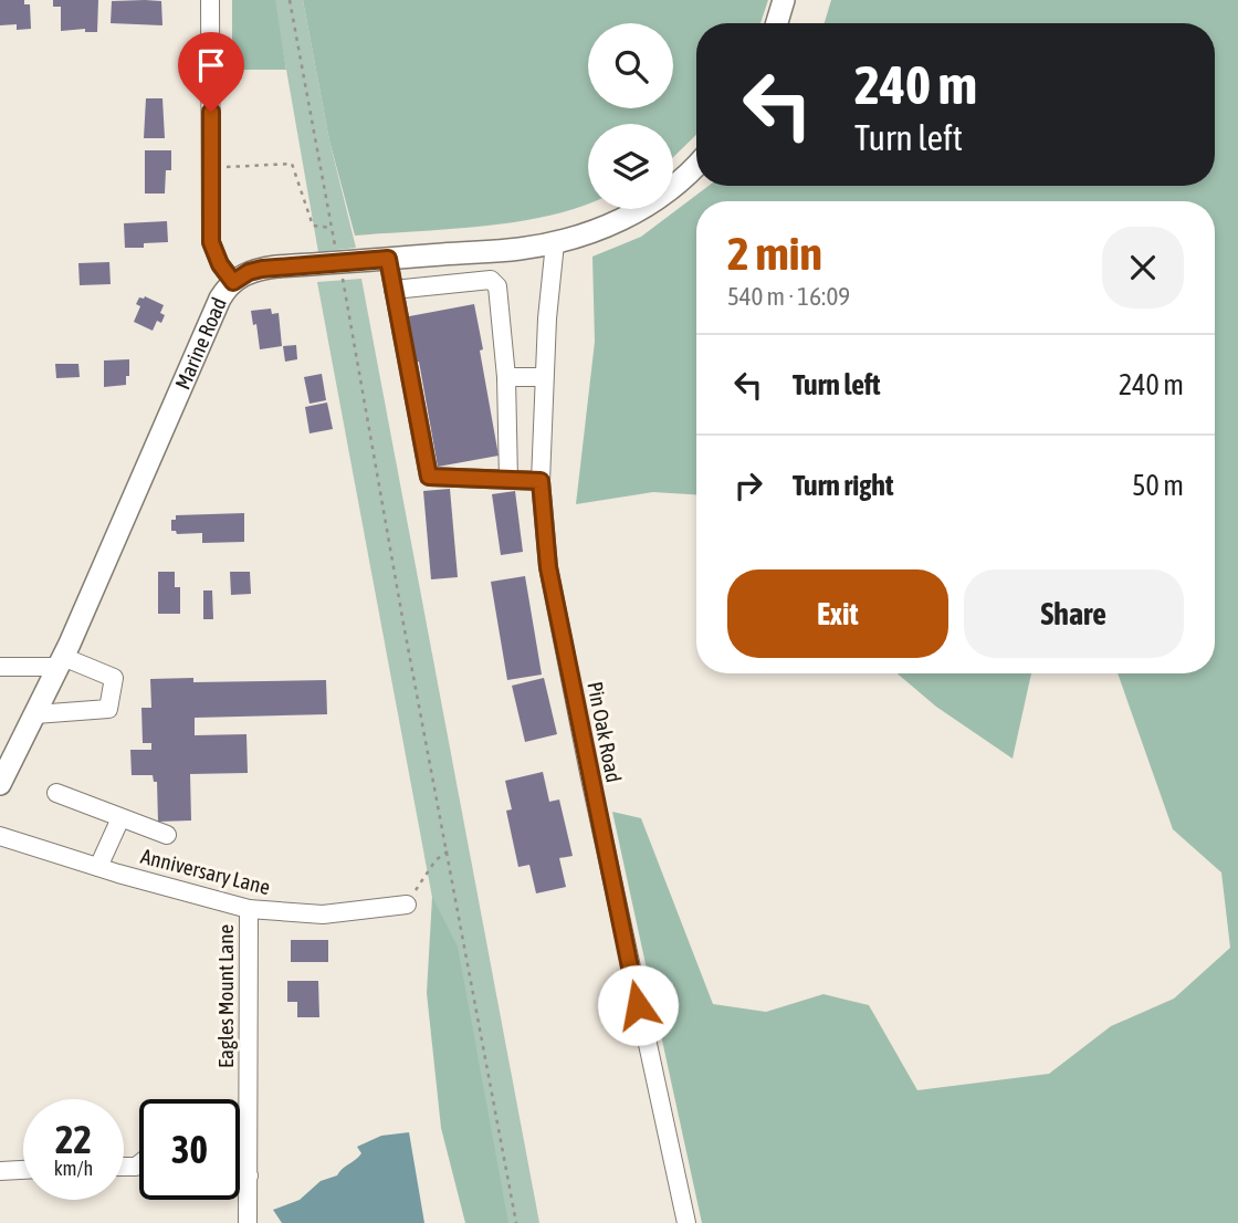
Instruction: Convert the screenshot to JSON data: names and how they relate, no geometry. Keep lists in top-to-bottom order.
{
  "streets": {
    "main road": ["Marine Road"],
    "street": ["Pin Oak Road", "Anniversary Lane", "Eagles Mount Lane"]
  },
  "crossings": [
    ["Marine Road", "Pin Oak Road"],
    ["Anniversary Lane", "Eagles Mount Lane"]
  ],
  "page": {
    "turn": ["240 m", "Turn left"],
    "heading": ["2 min", "540 m · 16:09"],
    "list": [
      {
        "name": "Turn left",
        "value": "240 m"
      },
      {
        "name": "Turn right",
        "value": "50 m"
      }
    ],
    "buttons": ["Exit", "Share"],
    "speed": "22 km/h",
    "limit": "30"
  }
}
